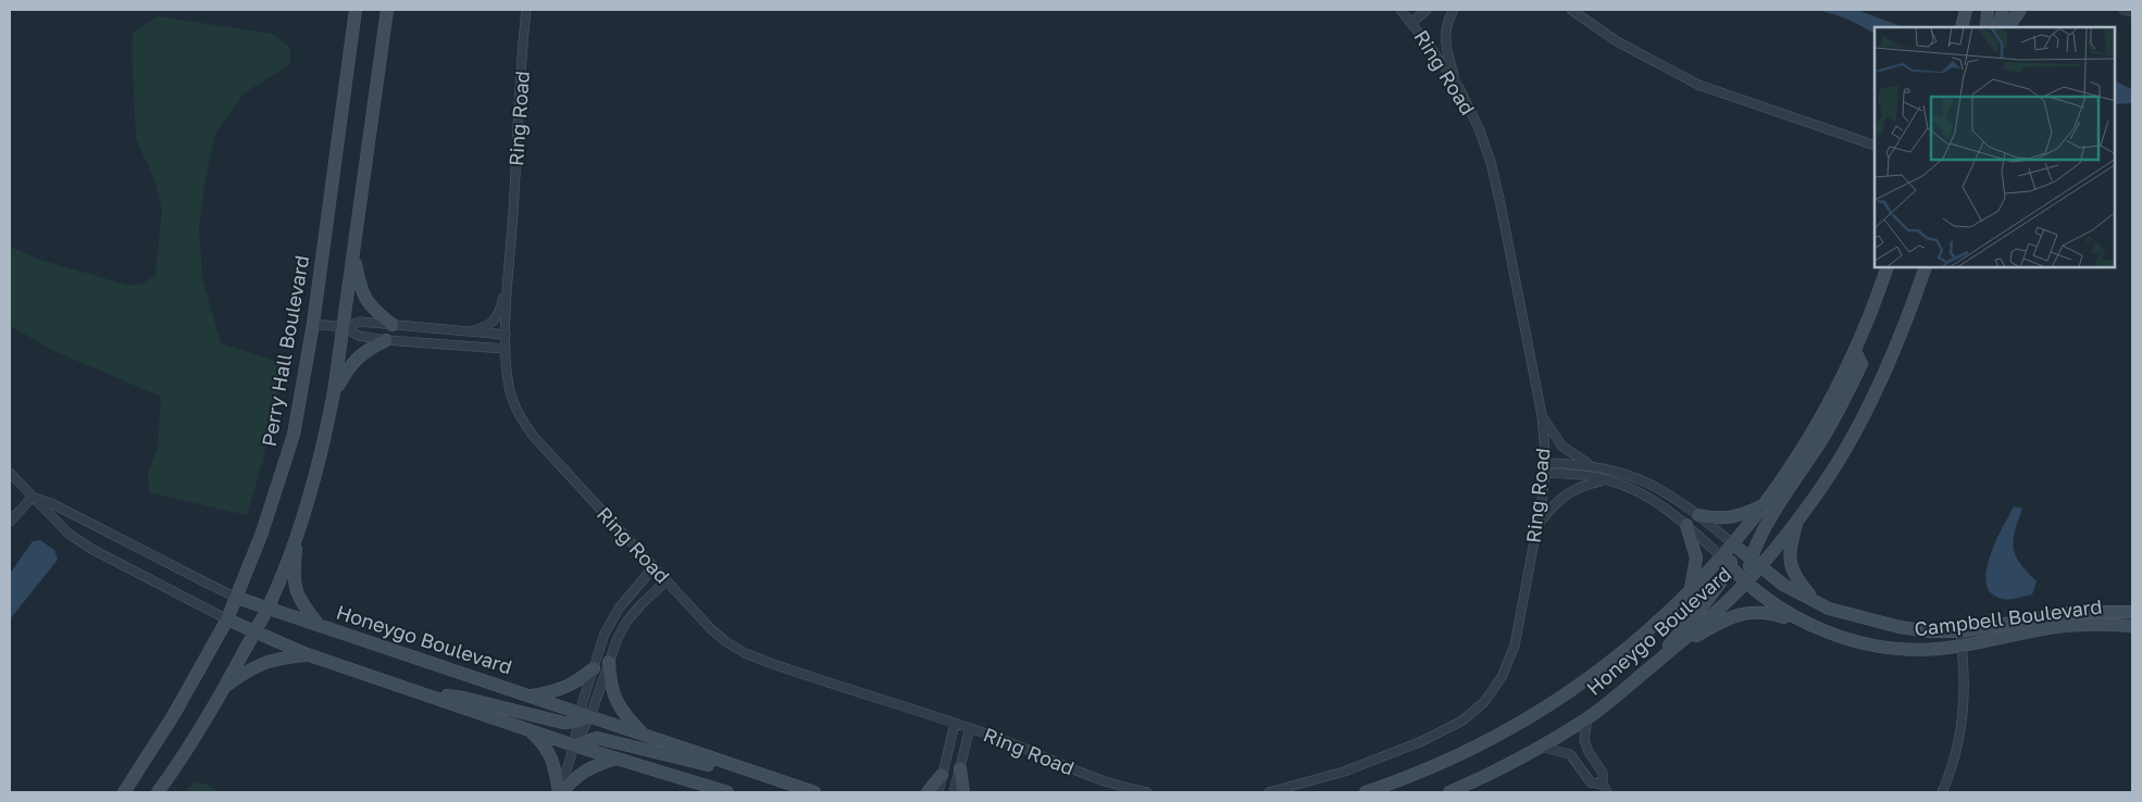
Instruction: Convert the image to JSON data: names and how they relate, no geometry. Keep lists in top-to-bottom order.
{
  "streets": {
    "main road": ["Perry Hall Boulevard", "Campbell Boulevard", "Honeygo Boulevard"],
    "street": ["Ring Road"]
  },
  "crossings": [
    ["Perry Hall Boulevard", "Honeygo Boulevard"],
    ["Campbell Boulevard", "Honeygo Boulevard"]
  ]
}
